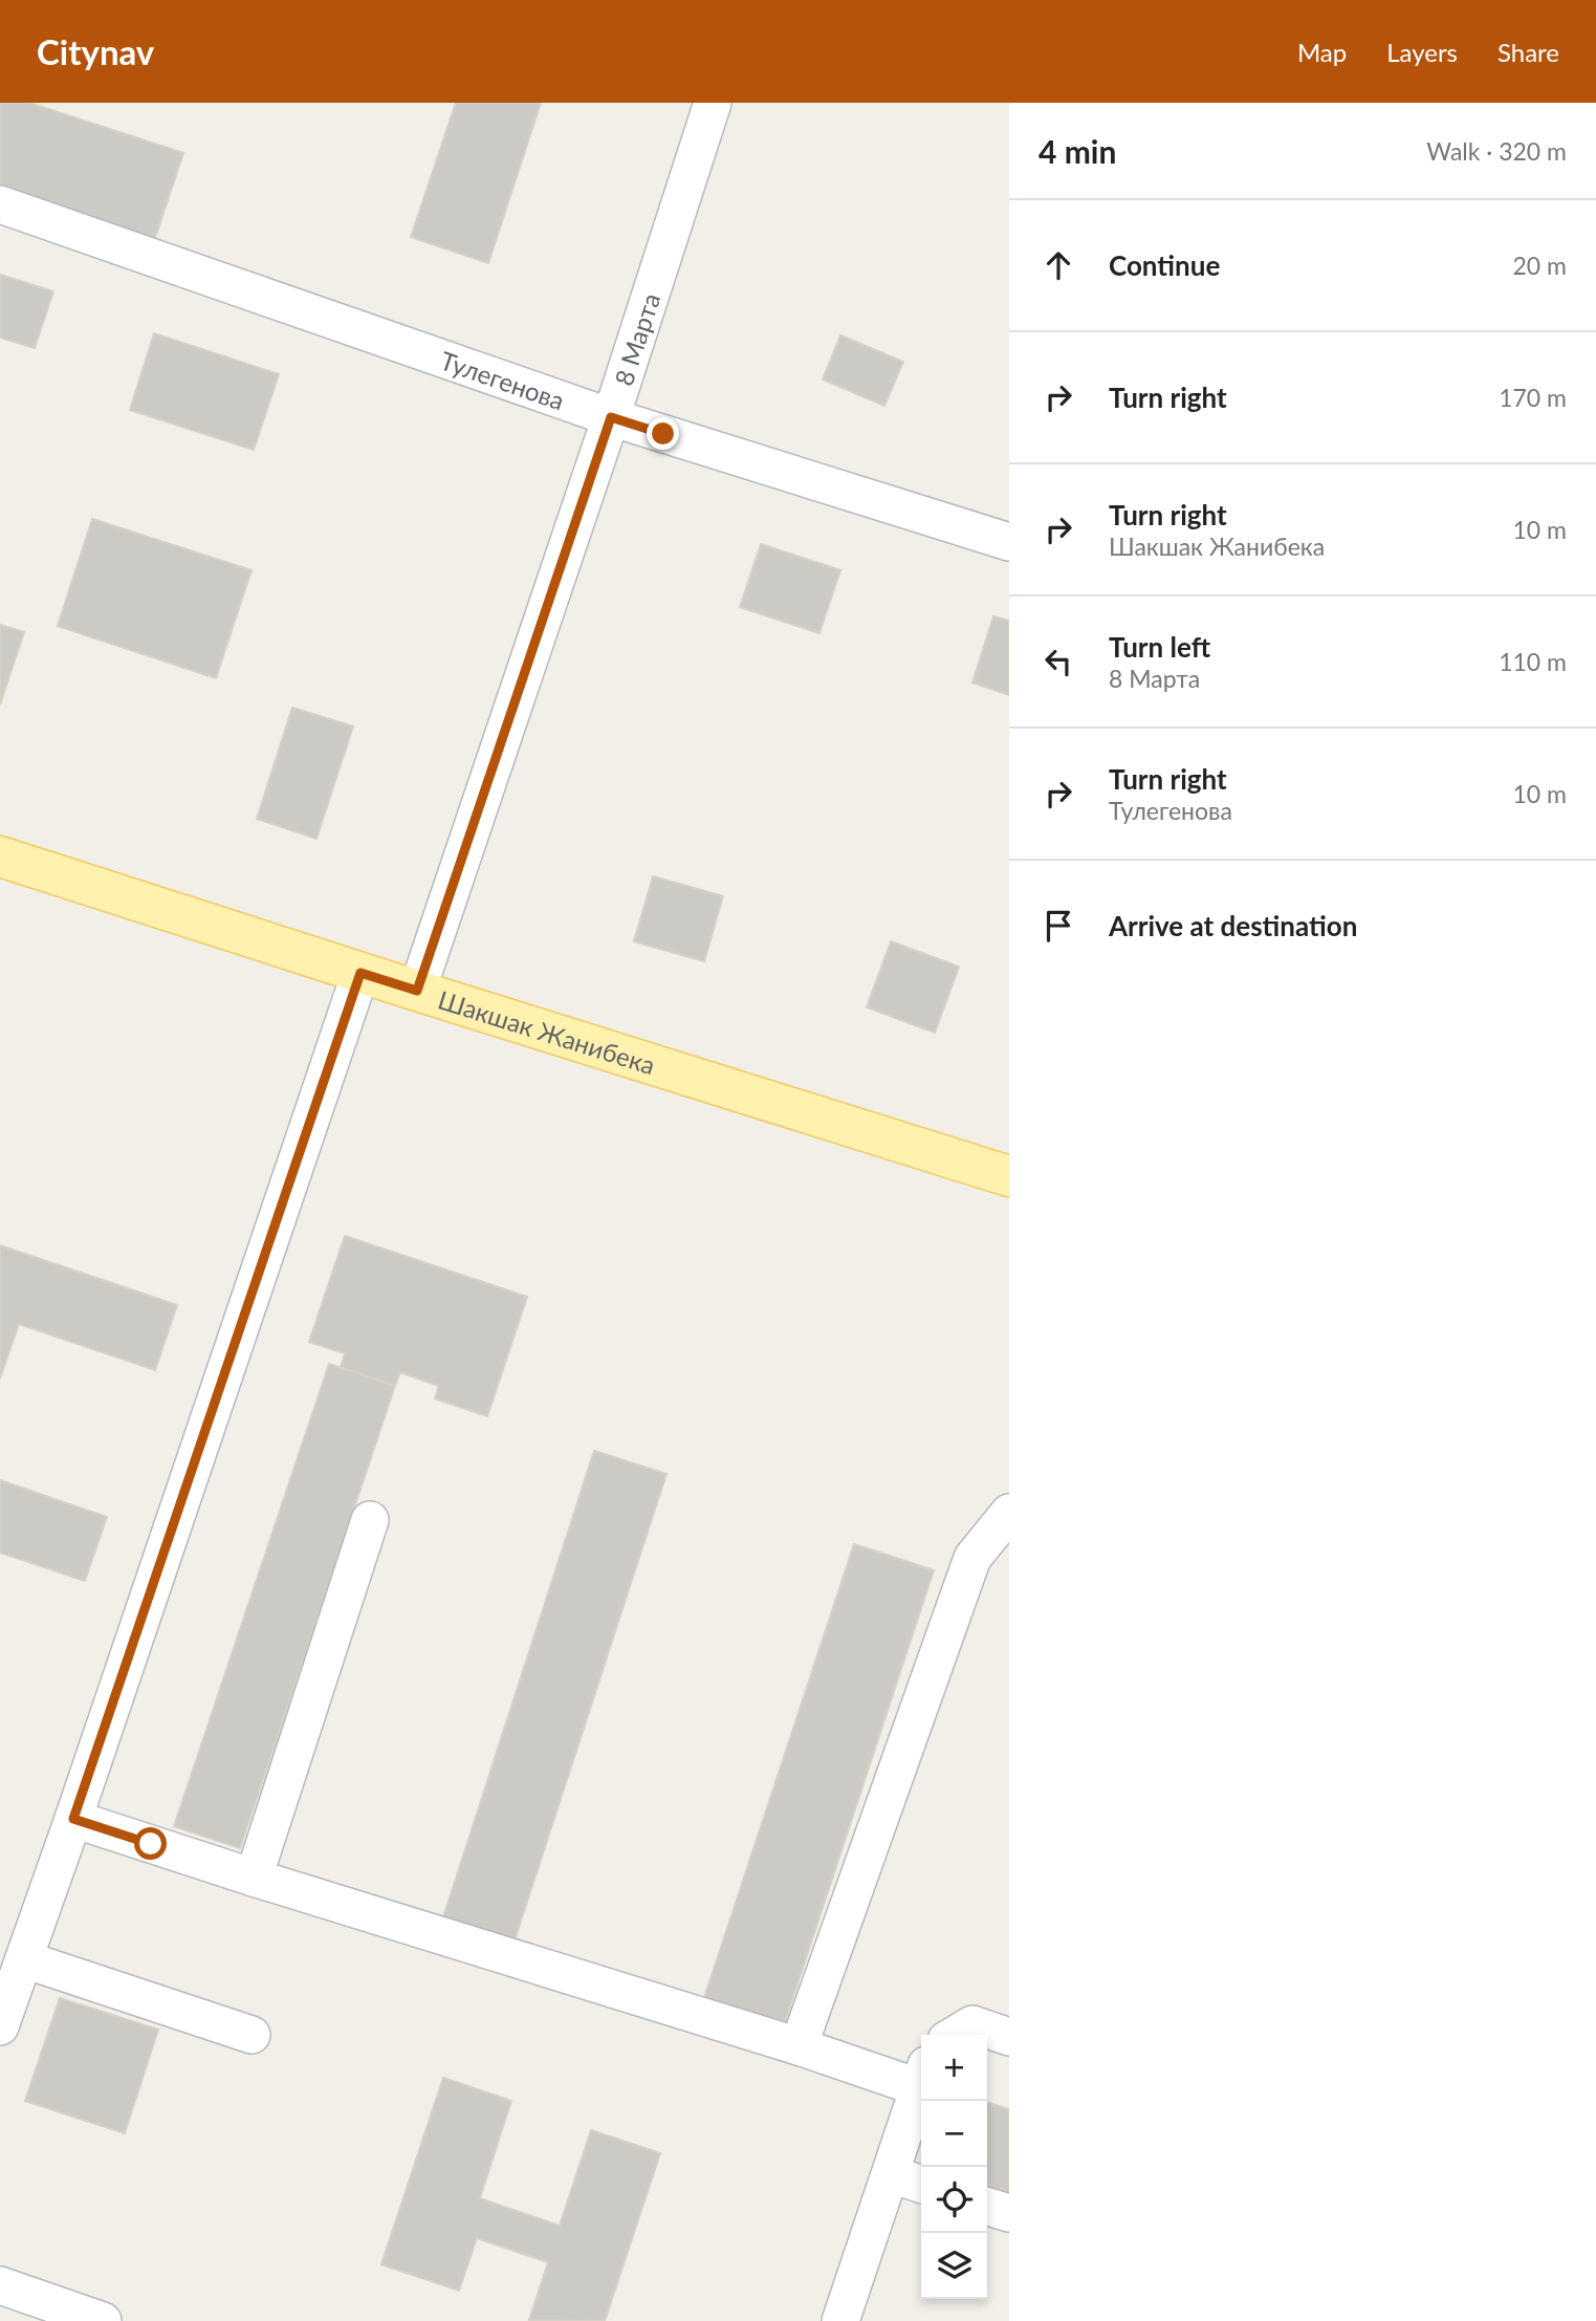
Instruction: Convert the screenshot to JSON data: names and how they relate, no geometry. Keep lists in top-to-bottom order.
{
  "streets": {
    "main road": ["Шакшак Жанибека"],
    "street": ["8 Марта", "Тулегенова"]
  },
  "crossings": [
    ["8 Марта", "Тулегенова"],
    ["8 Марта", "Шакшак Жанибека"]
  ],
  "page": {
    "header": "Citynav",
    "nav": ["Map", "Layers", "Share"],
    "heading": ["4 min", "Walk · 320 m"],
    "list": [
      ["Continue", "20 m"],
      ["Turn right", "170 m"],
      ["Turn right", "Шакшак Жанибека", "10 m"],
      ["Turn left", "8 Марта", "110 m"],
      ["Turn right", "Тулегенова", "10 m"],
      "Arrive at destination"
    ],
    "map_buttons": ["+", "−"]
  }
}
